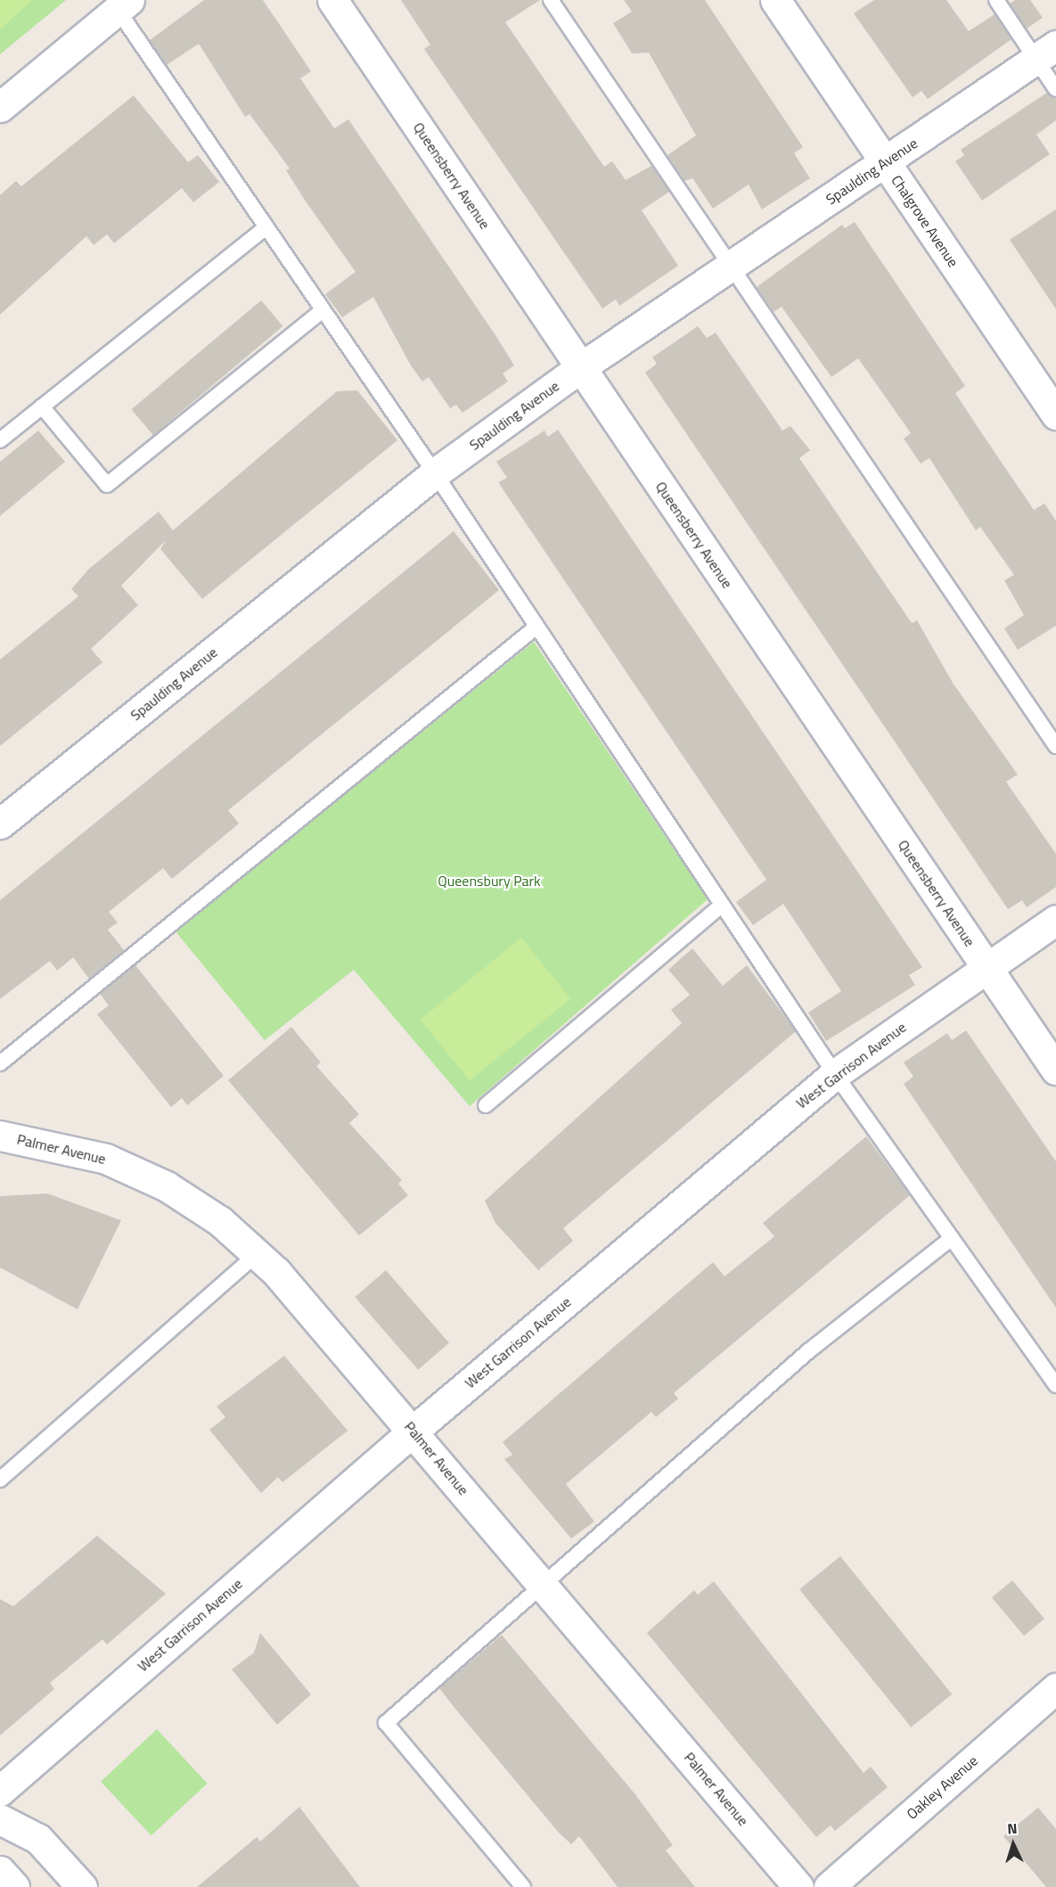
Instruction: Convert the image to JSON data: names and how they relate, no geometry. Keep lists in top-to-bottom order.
{
  "streets": {
    "street": [
      "Spaulding Avenue",
      "Queensberry Avenue",
      "Chalgrove Avenue",
      "West Garrison Avenue",
      "Palmer Avenue",
      "Oakley Avenue"
    ]
  },
  "crossings": [
    ["Spaulding Avenue", "Queensberry Avenue"],
    ["Spaulding Avenue", "Chalgrove Avenue"],
    ["Queensberry Avenue", "West Garrison Avenue"],
    ["West Garrison Avenue", "Palmer Avenue"]
  ],
  "parks": ["Queensbury Park"],
  "north": "top"
}
